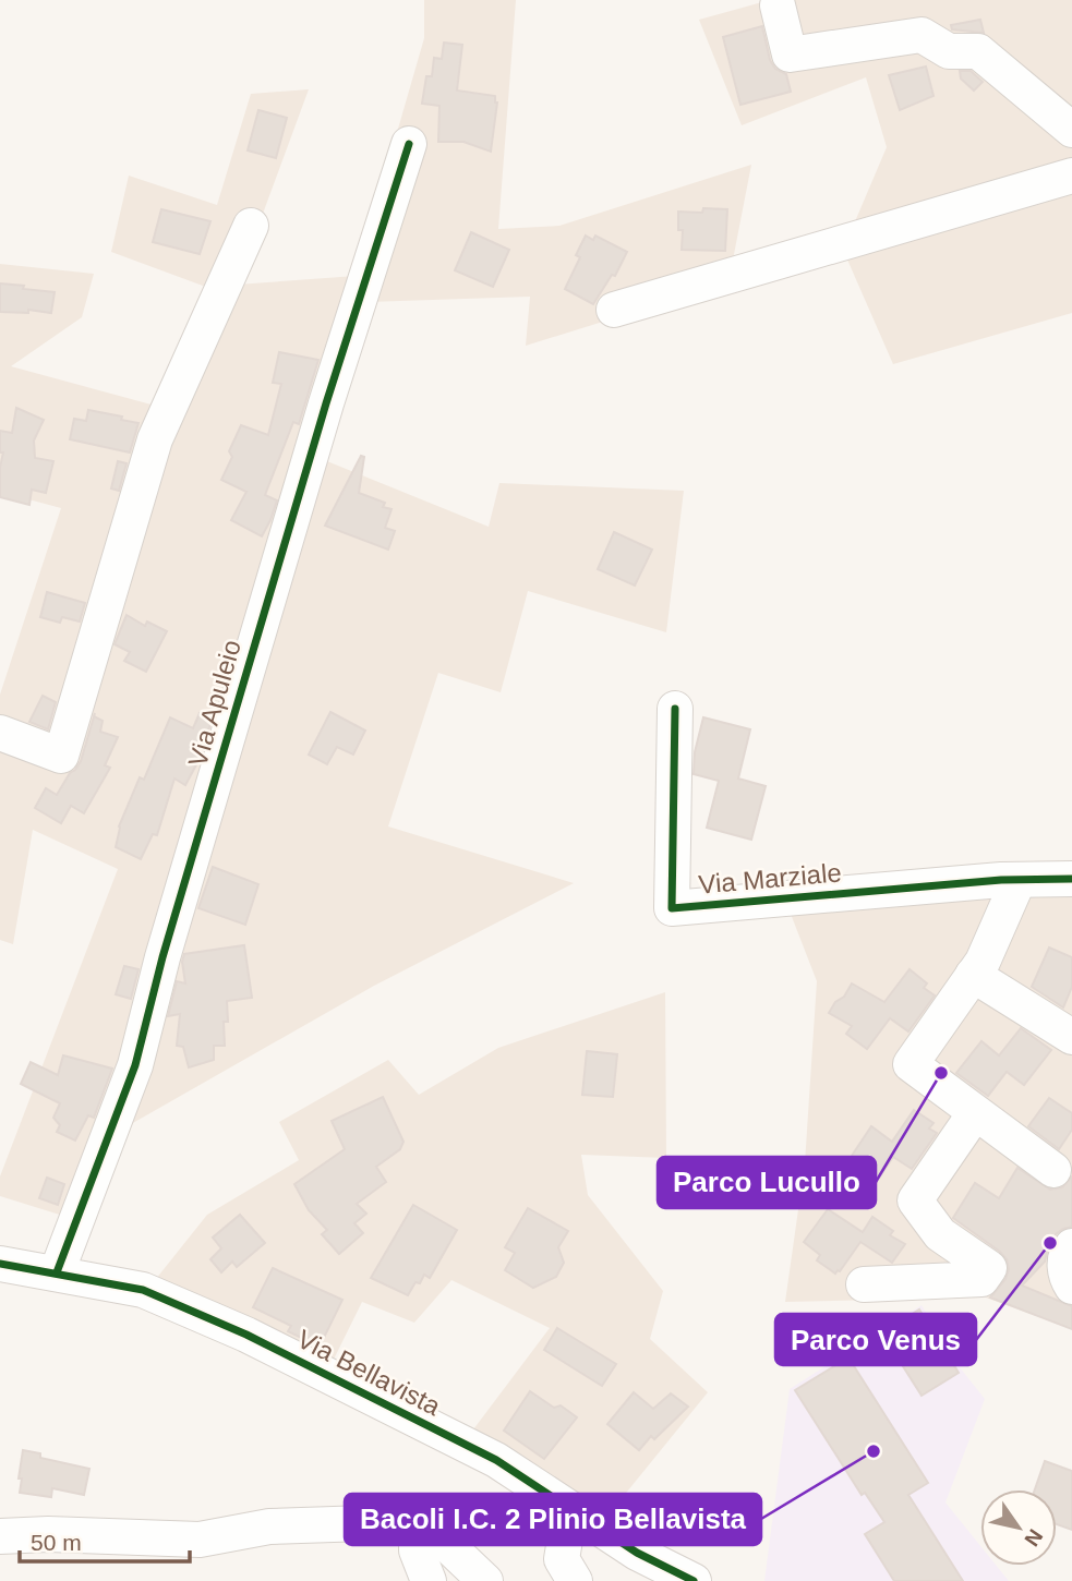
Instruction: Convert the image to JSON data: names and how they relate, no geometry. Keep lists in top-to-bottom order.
{
  "streets": {
    "street": ["Via Apuleio", "Via Marziale", "Via Bellavista"]
  },
  "crossings": [
    ["Via Apuleio", "Via Bellavista"]
  ],
  "places": ["Parco Lucullo", "Parco Venus", "Bacoli I.C. 2 Plinio Bellavista"],
  "scale_bar": "50 m",
  "north": "bottom right"
}
